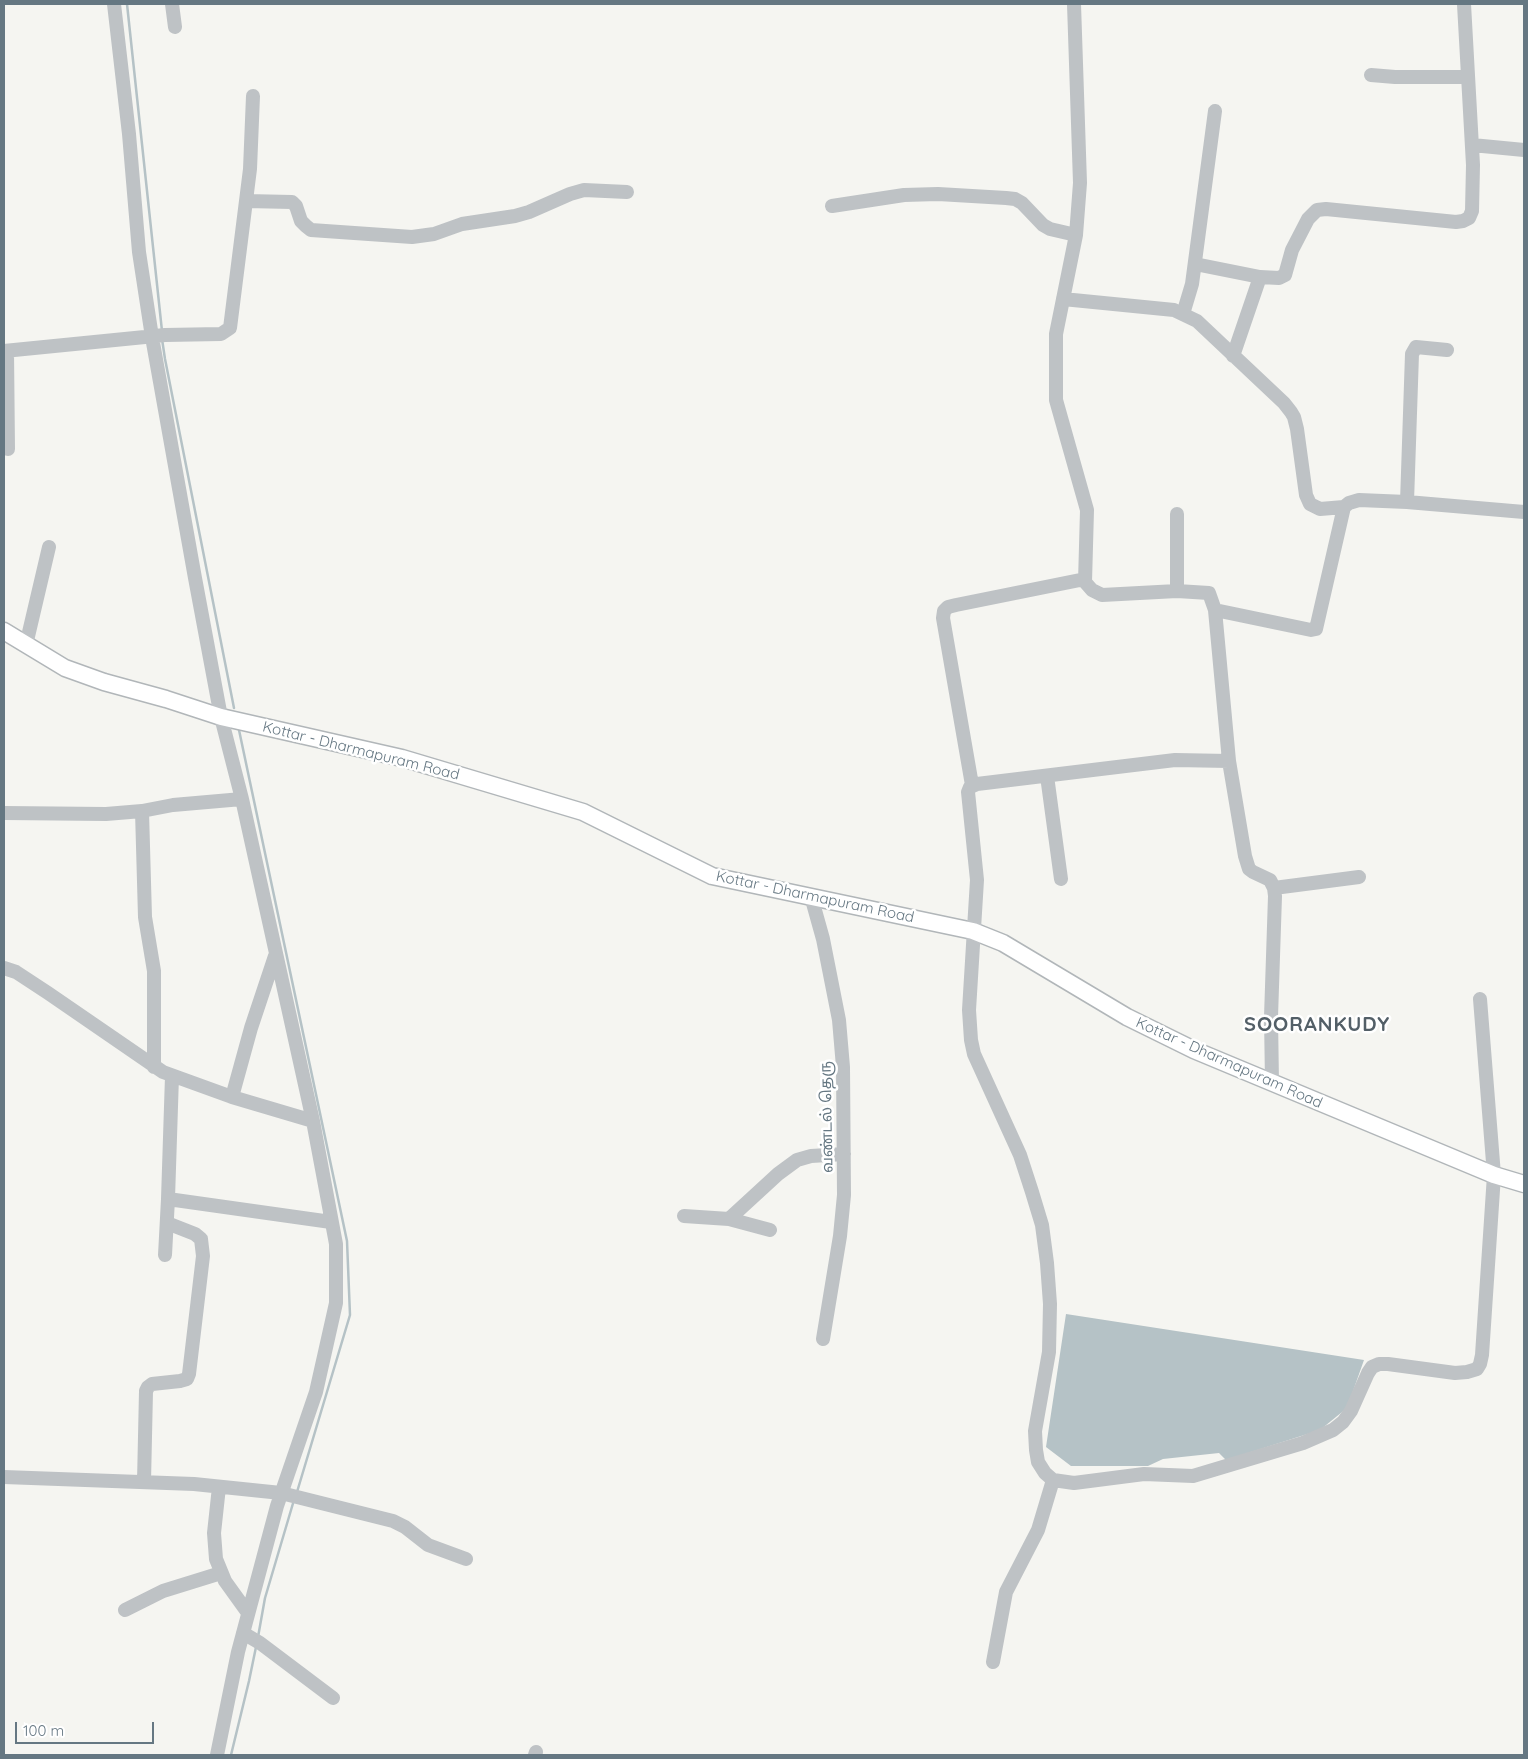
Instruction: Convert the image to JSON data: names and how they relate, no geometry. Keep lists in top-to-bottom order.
{
  "streets": {
    "main road": ["Kottar - Dharmapuram Road"],
    "street": ["வண்டல் தெரு"]
  },
  "crossings": [
    ["Kottar - Dharmapuram Road", "வண்டல் தெரு"]
  ],
  "districts": ["SOORANKUDY"],
  "scale_bar": "100 m"
}
